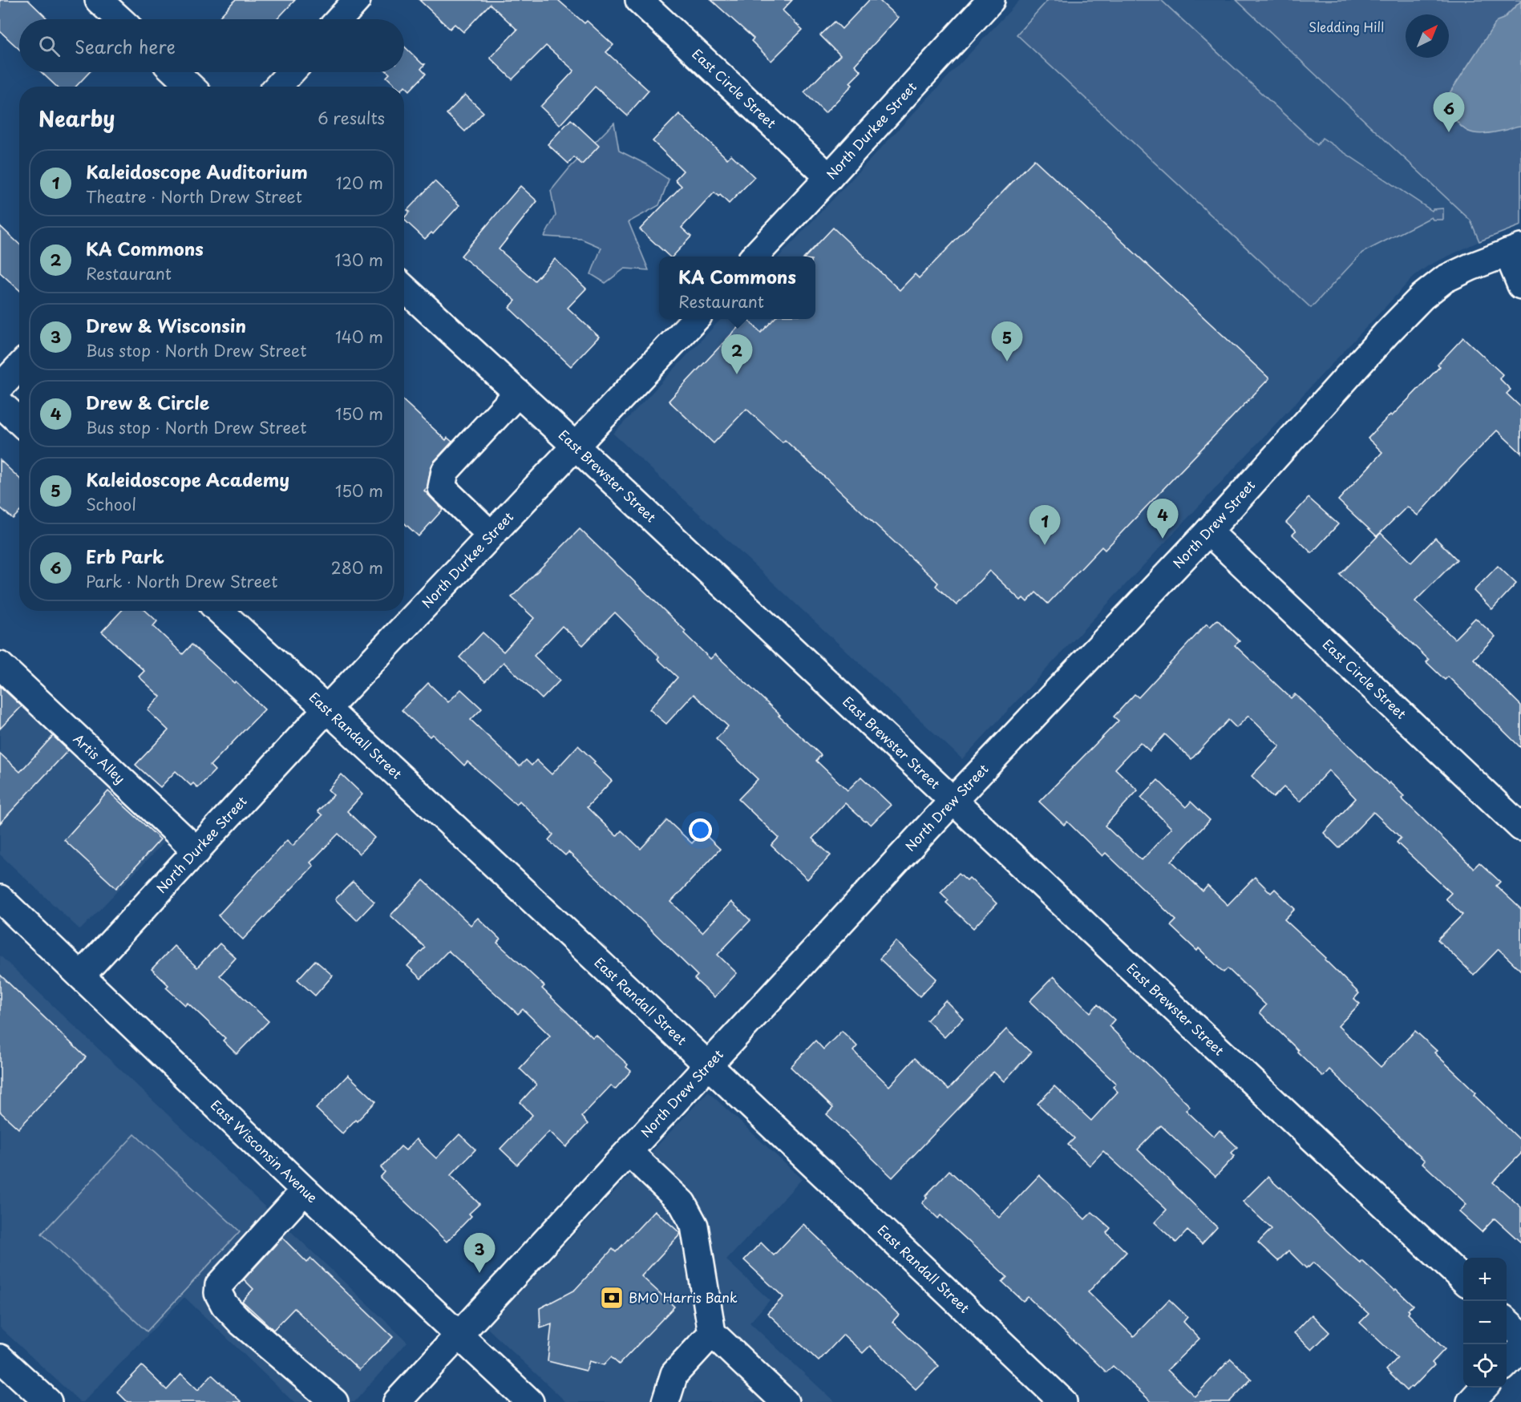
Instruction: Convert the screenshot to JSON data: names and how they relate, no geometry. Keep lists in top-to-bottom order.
{
  "streets": {
    "street": [
      "East Circle Street",
      "North Durkee Street",
      "East Brewster Street",
      "North Drew Street",
      "East Randall Street",
      "Artis Alley",
      "East Wisconsin Avenue"
    ]
  },
  "crossings": [
    ["East Circle Street", "North Durkee Street"],
    ["East Circle Street", "North Drew Street"],
    ["North Durkee Street", "East Brewster Street"],
    ["North Durkee Street", "East Randall Street"],
    ["North Durkee Street", "Artis Alley"],
    ["North Durkee Street", "East Wisconsin Avenue"],
    ["East Brewster Street", "North Drew Street"],
    ["North Drew Street", "East Randall Street"],
    ["North Drew Street", "East Wisconsin Avenue"]
  ],
  "parks": ["Sledding Hill"],
  "places": {
    "bank": ["BMO Harris Bank"]
  },
  "north": "top right",
  "page": {
    "search": "Search here",
    "heading": ["Nearby", "6 results"],
    "pins": [
      "6",
      "5",
      "2",
      "4",
      "1",
      "3"
    ],
    "list": [
      {
        "mark": "1",
        "name": "Kaleidoscope Auditorium",
        "note": "Theatre · North Drew Street",
        "value": "120 m"
      },
      {
        "mark": "2",
        "name": "KA Commons",
        "note": "Restaurant",
        "value": "130 m"
      },
      {
        "mark": "3",
        "name": "Drew & Wisconsin",
        "note": "Bus stop · North Drew Street",
        "value": "140 m"
      },
      {
        "mark": "4",
        "name": "Drew & Circle",
        "note": "Bus stop · North Drew Street",
        "value": "150 m"
      },
      {
        "mark": "5",
        "name": "Kaleidoscope Academy",
        "note": "School",
        "value": "150 m"
      },
      {
        "mark": "6",
        "name": "Erb Park",
        "note": "Park · North Drew Street",
        "value": "280 m"
      }
    ],
    "popup": ["KA Commons", "Restaurant"],
    "map_buttons": ["+", "−"]
  }
}
